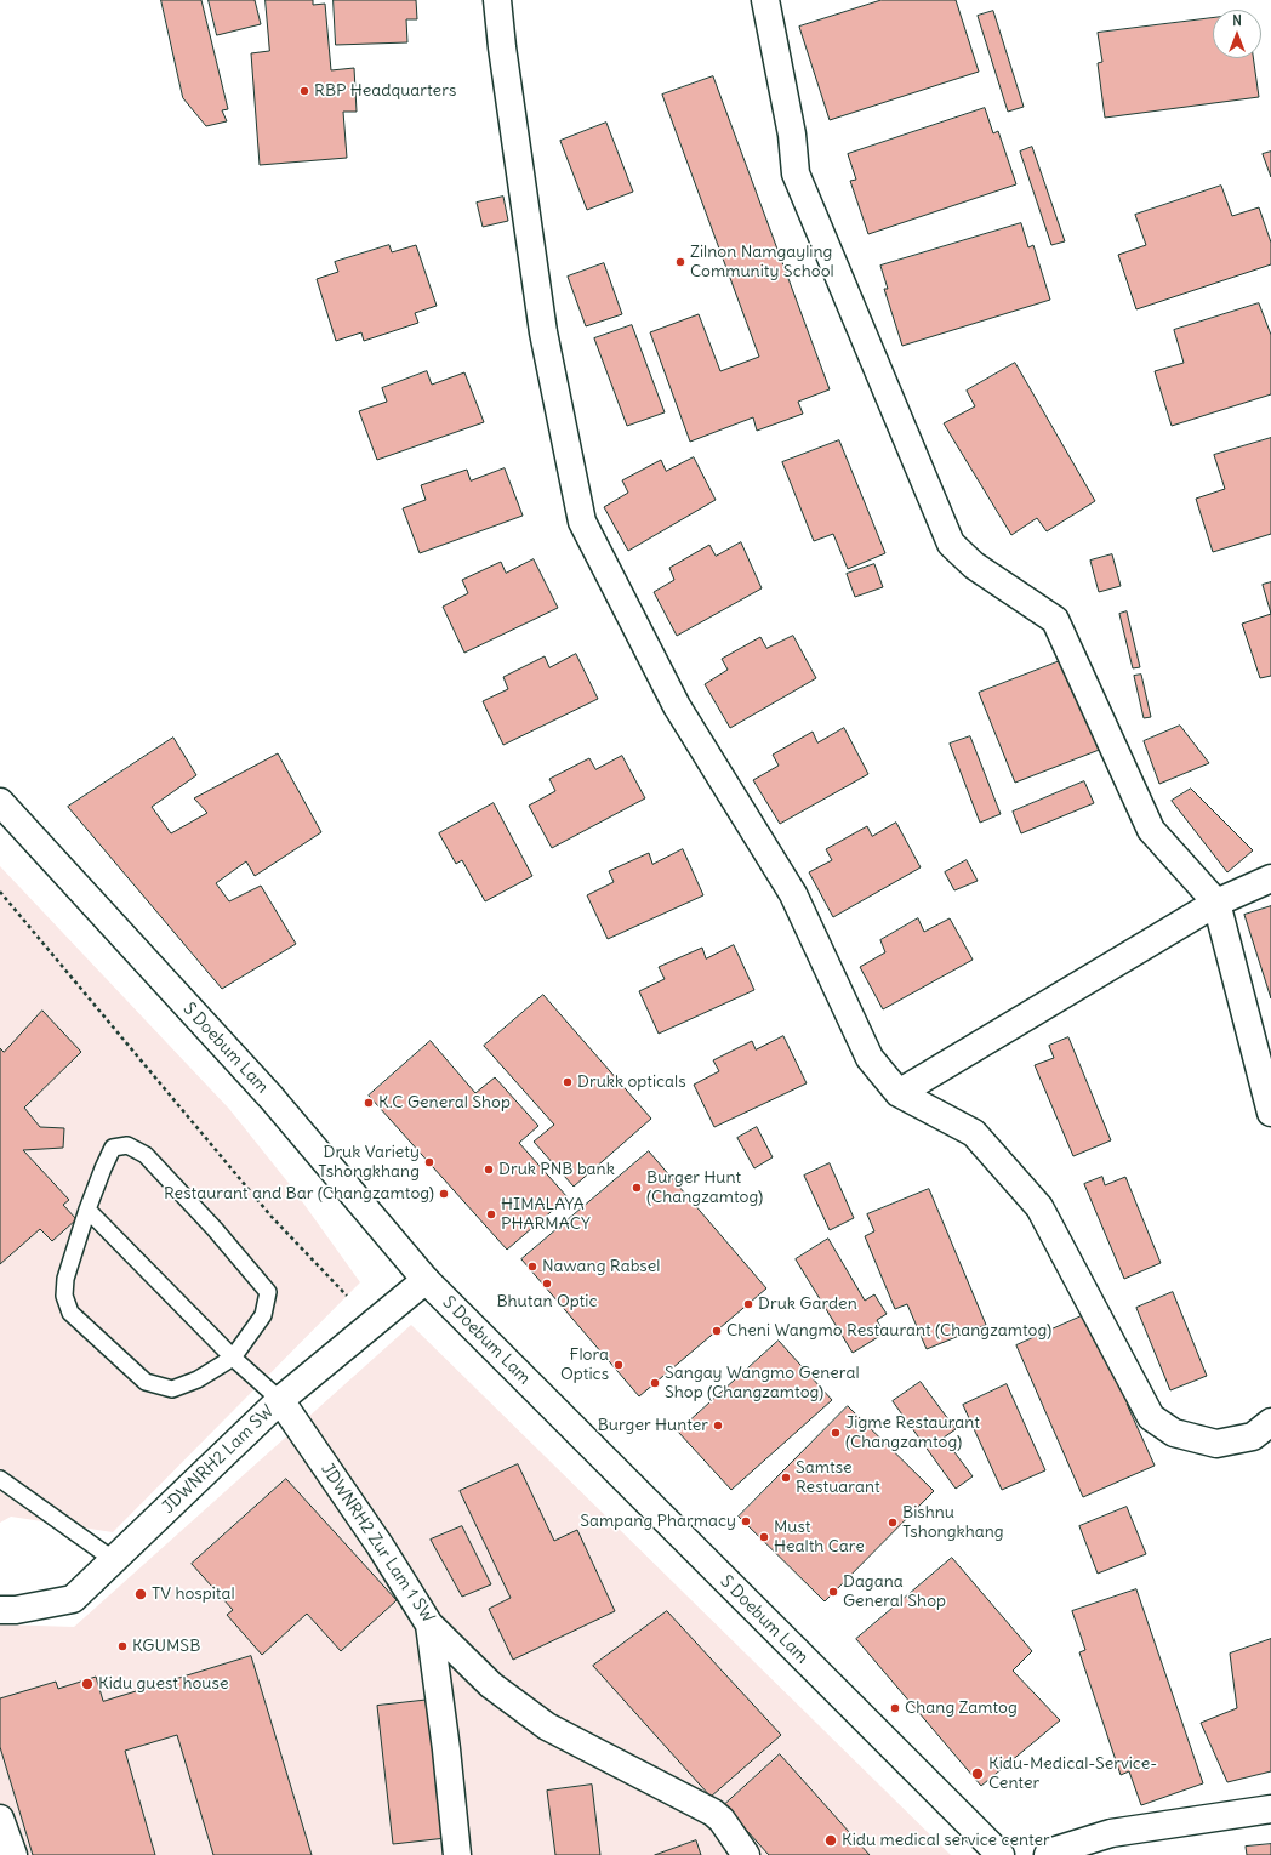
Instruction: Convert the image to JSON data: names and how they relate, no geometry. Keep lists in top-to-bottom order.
{
  "streets": {
    "street": ["S Doebum Lam", "JDWNRH2 Lam SW", "JDWNRH2 Zur Lam 1 SW"]
  },
  "crossings": [
    ["S Doebum Lam", "JDWNRH2 Lam SW"],
    ["JDWNRH2 Lam SW", "JDWNRH2 Zur Lam 1 SW"]
  ],
  "places": [
    "RBP Headquarters",
    "Zilnon Namgayling Community School",
    "Drukk opticals",
    "K.C General Shop",
    "Druk Variety Tshongkhang",
    "Druk PNB bank",
    "Burger Hunt (Changzamtog)",
    "Restaurant and Bar (Changzamtog)",
    "HIMALAYA PHARMACY",
    "Nawang Rabsel",
    "Bhutan Optic",
    "Druk Garden",
    "Cheni Wangmo Restaurant (Changzamtog)",
    "Flora Optics",
    "Sangay Wangmo General Shop (Changzamtog)",
    "Burger Hunter",
    "Jigme Restaurant (Changzamtog)",
    "Samtse Restuarant",
    "Sampang Pharmacy",
    "Bishnu Tshongkhang",
    "Must Health Care",
    "Dagana General Shop",
    "TV hospital",
    "KGUMSB",
    "Kidu guest house",
    "Chang Zamtog",
    "Kidu-Medical-Service- Center",
    "Kidu medical service center"
  ],
  "north": "top"
}
